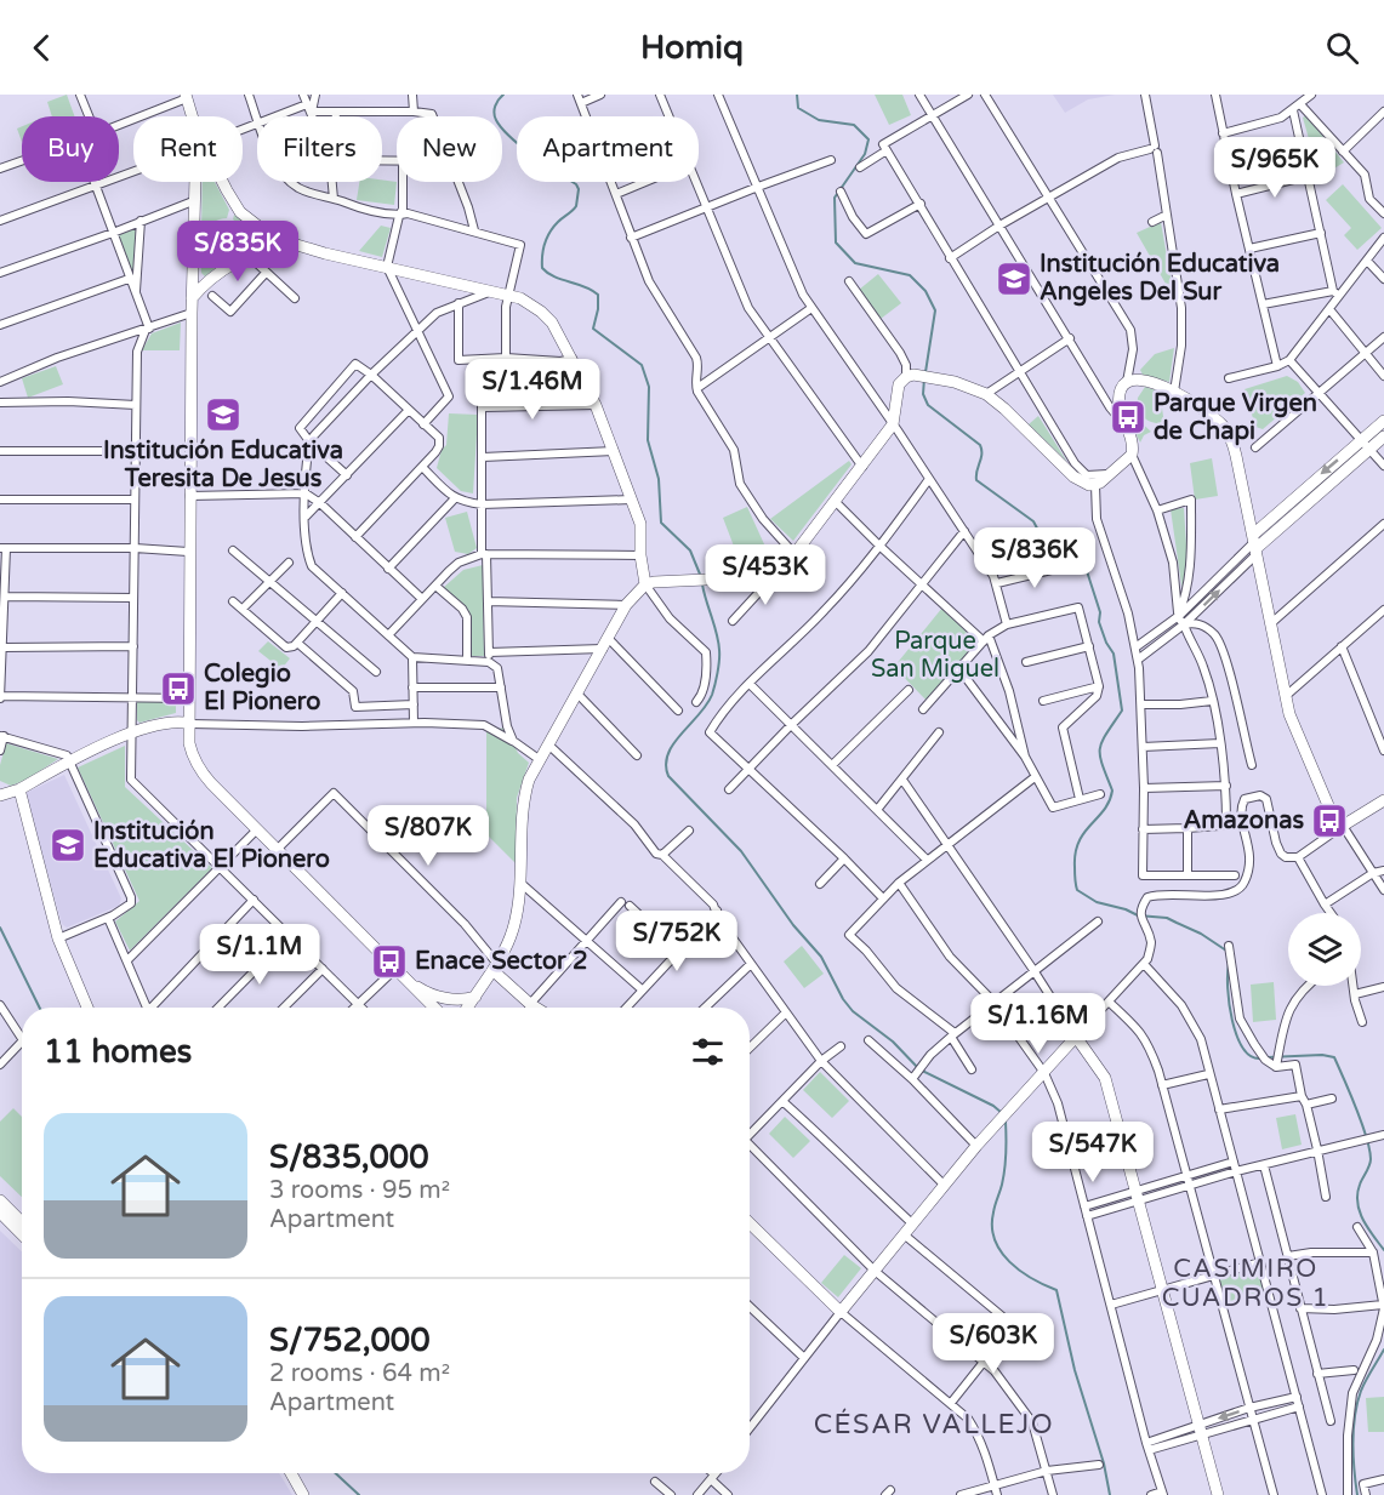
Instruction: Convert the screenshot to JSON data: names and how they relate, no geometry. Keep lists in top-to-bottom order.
{
  "districts": ["CASIMIRO CUADROS 1", "CÉSAR VALLEJO"],
  "parks": ["Parque San Miguel"],
  "places": {
    "school or university": ["Institución Educativa Angeles Del Sur", "Institución Educativa Teresita De Jesus", "Institución Educativa El Pionero"],
    "bus stop": [
      "Parque Virgen de Chapi",
      "Colegio El Pionero",
      "Amazonas",
      "Enace Sector 2"
    ]
  },
  "page": {
    "header": "Homiq",
    "chip": [
      "Buy",
      "Rent",
      "Filters",
      "New",
      "Apartment"
    ],
    "price": [
      "S/965K",
      "S/835K",
      "S/1.46M",
      "S/836K",
      "S/453K",
      "S/807K",
      "S/752K",
      "S/1.1M",
      "S/1.16M",
      "S/547K",
      "S/603K"
    ],
    "heading": "11 homes",
    "list": [
      {
        "name": "S/835,000",
        "note": "3 rooms · 95 m² · Apartment"
      },
      {
        "name": "S/752,000",
        "note": "2 rooms · 64 m² · Apartment"
      }
    ]
  }
}
